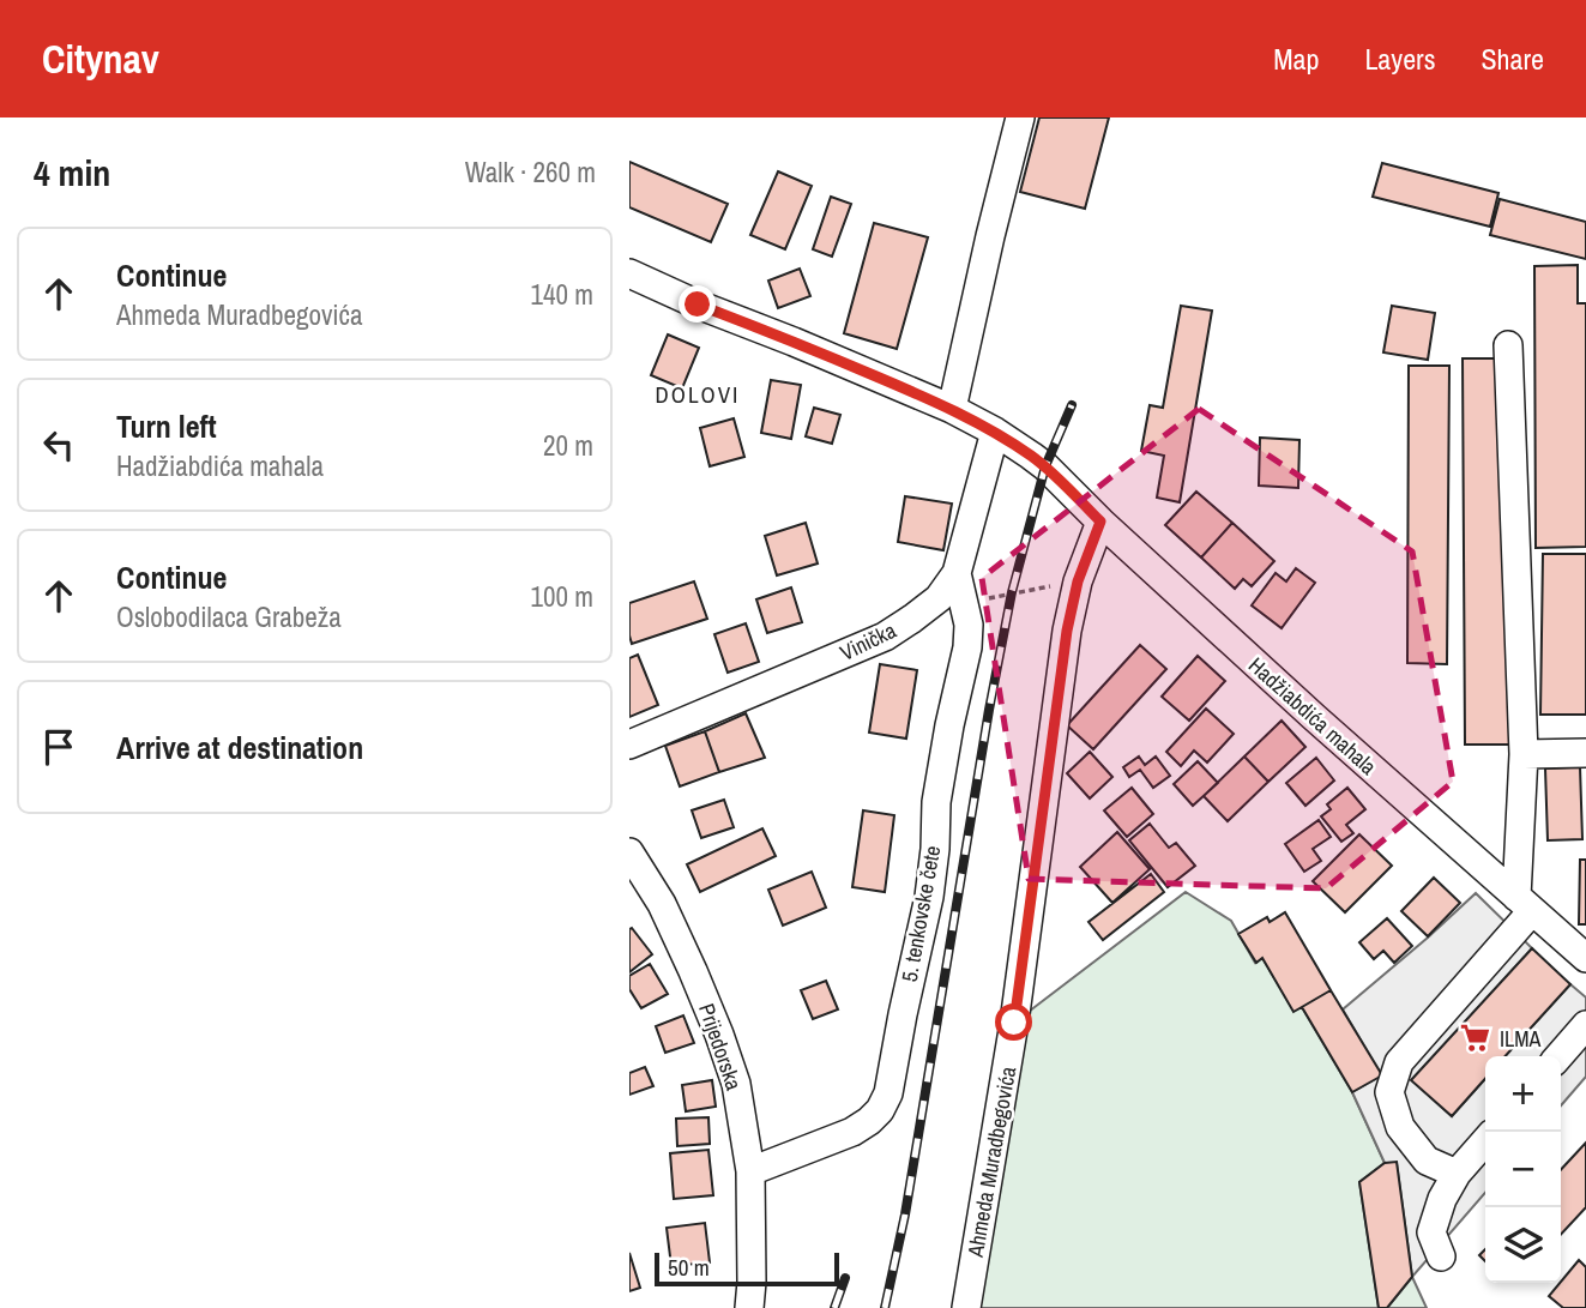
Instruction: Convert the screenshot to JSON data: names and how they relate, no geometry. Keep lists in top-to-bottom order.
{
  "streets": {
    "street": [
      "Vinička",
      "Hadžiabdića mahala",
      "5. tenkovske čete",
      "Prijedorska",
      "Ahmeda Muradbegovića"
    ]
  },
  "crossings": [
    ["Vinička", "Hadžiabdića mahala"],
    ["Vinička", "5. tenkovske čete"],
    ["Hadžiabdića mahala", "Ahmeda Muradbegovića"],
    ["5. tenkovske čete", "Prijedorska"]
  ],
  "districts": ["DOLOVI"],
  "places": {
    "supermarket": ["ILMA"]
  },
  "scale_bar": "50 m",
  "page": {
    "header": "Citynav",
    "nav": ["Map", "Layers", "Share"],
    "heading": ["4 min", "Walk · 260 m"],
    "list": [
      ["Continue", "Ahmeda Muradbegovića", "140 m"],
      ["Turn left", "Hadžiabdića mahala", "20 m"],
      ["Continue", "Oslobodilaca Grabeža", "100 m"],
      "Arrive at destination"
    ],
    "map_buttons": ["+", "−"],
    "scale": "50 m"
  }
}
